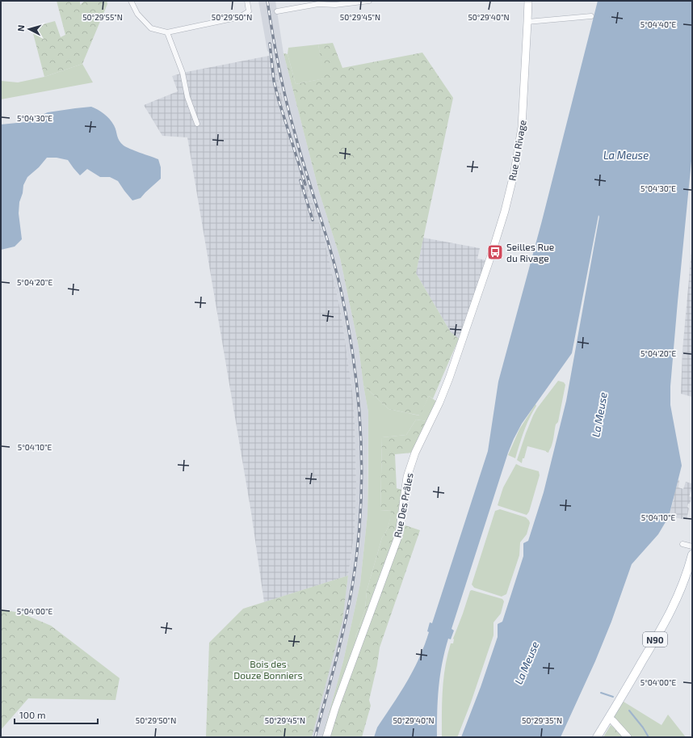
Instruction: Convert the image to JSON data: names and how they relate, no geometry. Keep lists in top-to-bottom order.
{
  "streets": {
    "main road": ["N90"],
    "street": ["Rue du Rivage", "Rue Des Prâles"]
  },
  "crossings": [
    ["Rue du Rivage", "Rue Des Prâles"]
  ],
  "water": ["La Meuse"],
  "parks": ["Bois des Douze Bonniers"],
  "places": {
    "bus stop": ["Seilles Rue du Rivage"]
  },
  "scale_bar": "100 m",
  "north": "left",
  "coordinates": [
    "50°29'55\"N",
    "50°29'50\"N",
    "50°29'45\"N",
    "50°29'40\"N",
    "5°04'40\"E",
    "5°04'30\"E",
    "5°04'20\"E",
    "5°04'10\"E",
    "5°04'00\"E",
    "50°29'35\"N"
  ]
}
